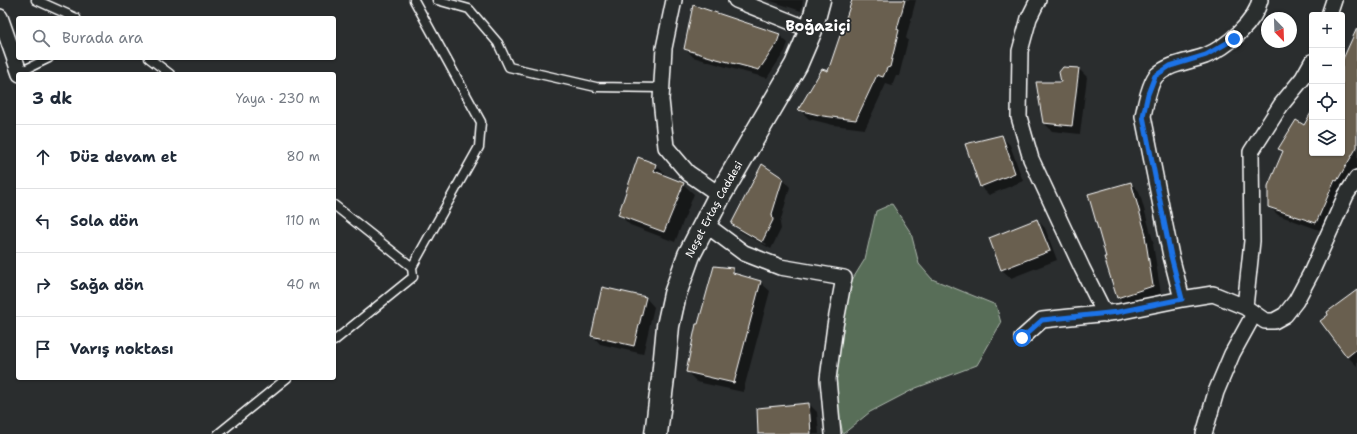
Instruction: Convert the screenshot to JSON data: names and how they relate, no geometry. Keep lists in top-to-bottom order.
{
  "streets": {
    "main road": ["Neşet Ertaş Caddesi"]
  },
  "districts": ["Boğaziçi"],
  "north": "bottom right",
  "page": {
    "map_buttons": ["+", "−"],
    "search": "Burada ara",
    "heading": ["3 dk", "Yaya · 230 m"],
    "list": [
      ["Düz devam et", "80 m"],
      ["Sola dön", "110 m"],
      ["Sağa dön", "40 m"],
      "Varış noktası"
    ]
  }
}
